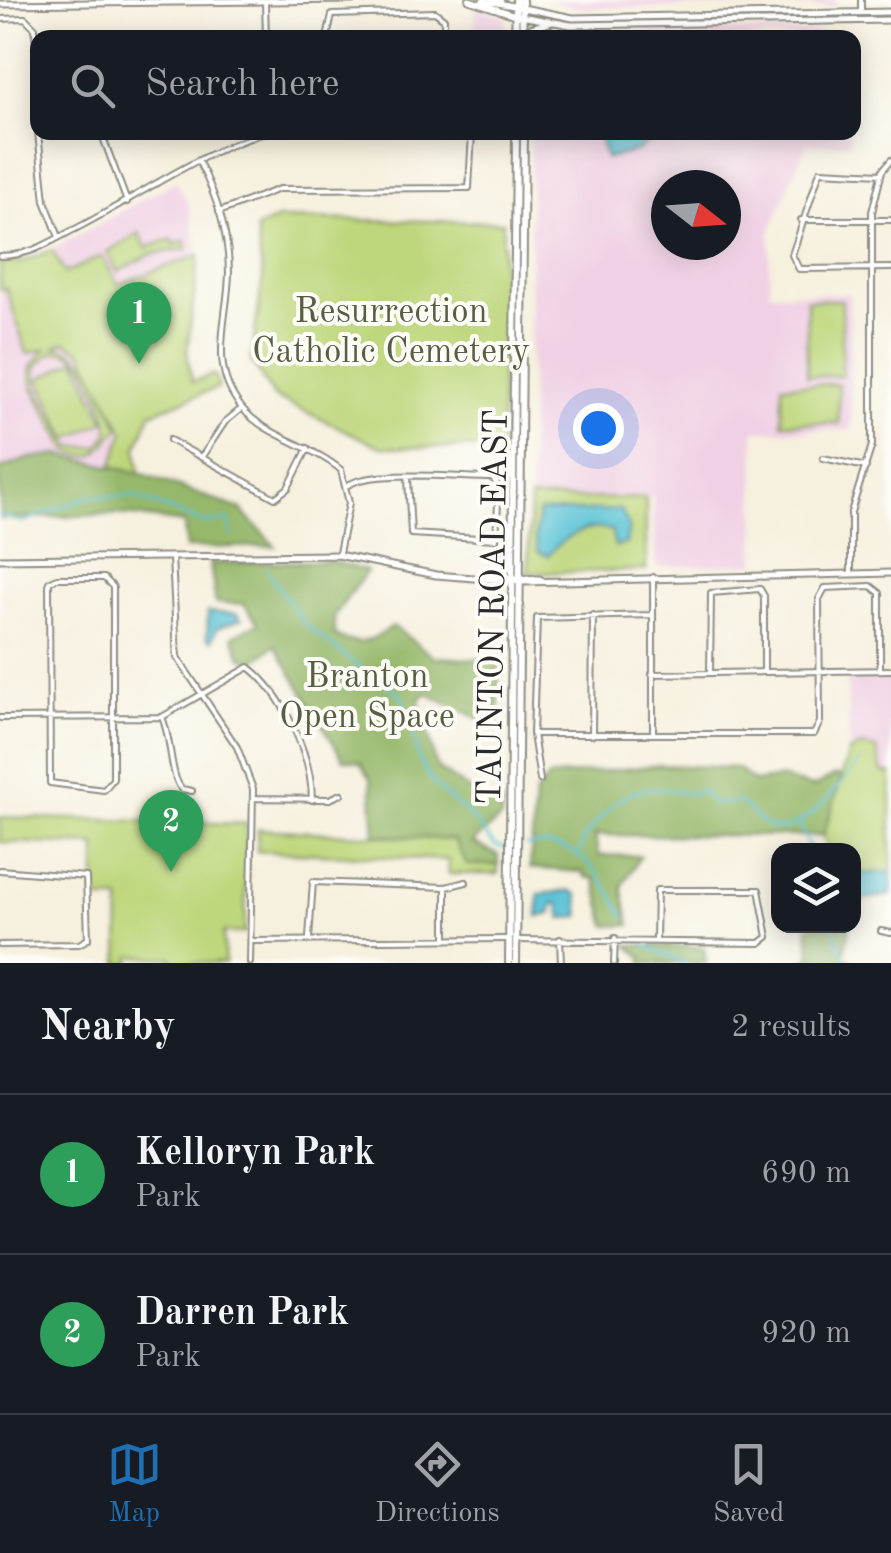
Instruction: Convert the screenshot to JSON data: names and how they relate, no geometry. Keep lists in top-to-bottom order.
{
  "streets": {
    "main road": ["TAUNTON ROAD EAST"]
  },
  "parks": ["Resurrection Catholic Cemetery", "Branton Open Space"],
  "north": "right",
  "page": {
    "search": "Search here",
    "pins": ["1", "2"],
    "heading": ["Nearby", "2 results"],
    "list": [
      {
        "mark": "1",
        "name": "Kelloryn Park",
        "note": "Park",
        "value": "690 m"
      },
      {
        "mark": "2",
        "name": "Darren Park",
        "note": "Park",
        "value": "920 m"
      }
    ],
    "nav": ["Map", "Directions", "Saved"]
  }
}
